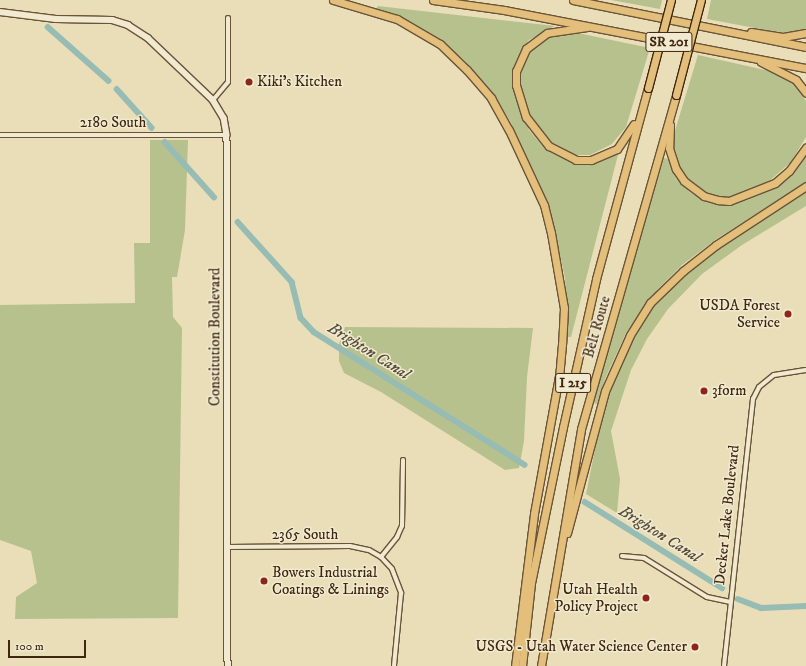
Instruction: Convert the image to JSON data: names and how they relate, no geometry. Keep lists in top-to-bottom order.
{
  "streets": {
    "highway": ["SR 201", "Belt Route", "I 215"],
    "street": [
      "2180 South",
      "Constitution Boulevard",
      "Decker Lake Boulevard",
      "2365 South"
    ]
  },
  "crossings": [
    ["2180 South", "Constitution Boulevard"],
    ["Constitution Boulevard", "2365 South"]
  ],
  "water": ["Brighton Canal"],
  "places": [
    "Kiki's Kitchen",
    "USDA Forest Service",
    "3form",
    "Bowers Industrial Coatings & Linings",
    "Utah Health Policy Project",
    "USGS - Utah Water Science Center"
  ],
  "scale_bar": "100 m"
}
